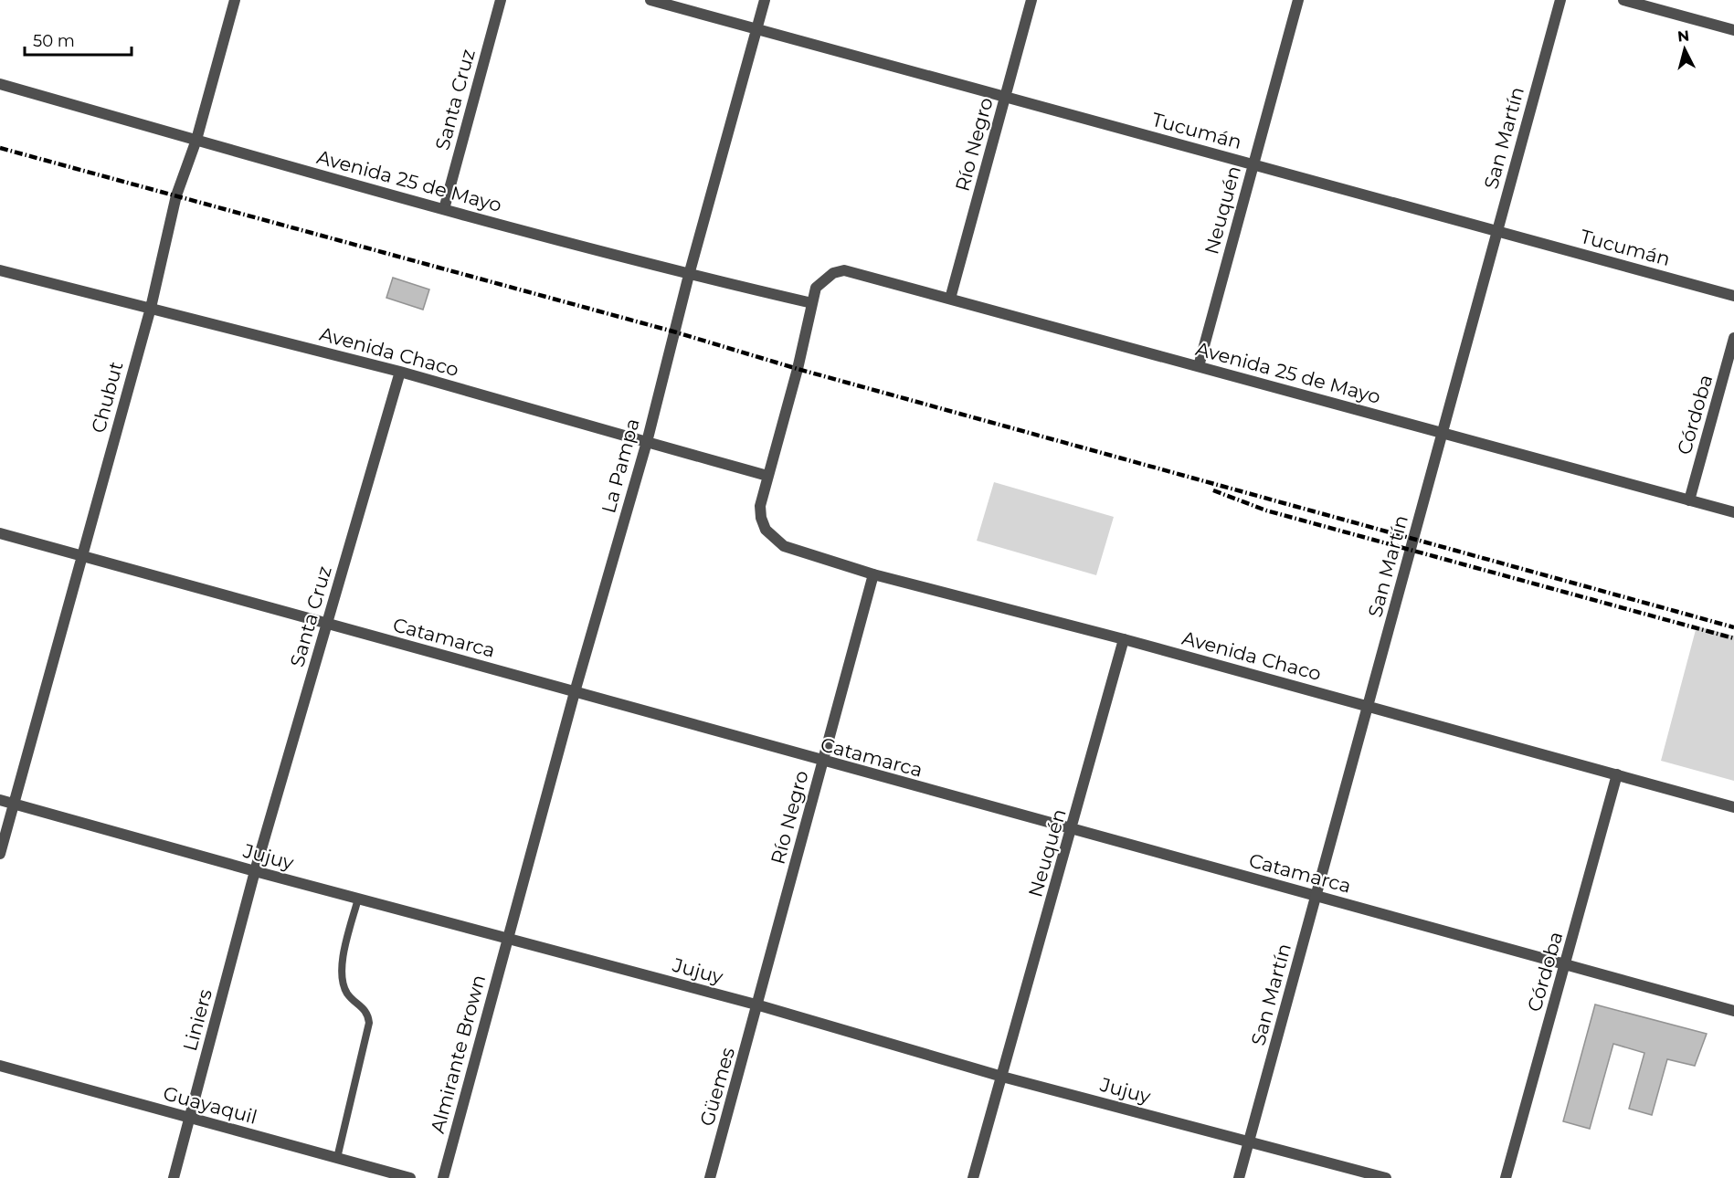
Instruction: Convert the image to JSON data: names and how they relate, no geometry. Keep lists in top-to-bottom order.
{
  "streets": {
    "street": [
      "Santa Cruz",
      "Tucumán",
      "San Martín",
      "Río Negro",
      "Avenida 25 de Mayo",
      "Neuquén",
      "Avenida Chaco",
      "Chubut",
      "Córdoba",
      "La Pampa",
      "Catamarca",
      "Jujuy",
      "Liniers",
      "Almirante Brown",
      "Güemes",
      "Guayaquil"
    ]
  },
  "crossings": [
    ["Santa Cruz", "Avenida 25 de Mayo"],
    ["Santa Cruz", "Avenida Chaco"],
    ["Santa Cruz", "Catamarca"],
    ["Santa Cruz", "Jujuy"],
    ["Santa Cruz", "Liniers"],
    ["Tucumán", "San Martín"],
    ["Tucumán", "Río Negro"],
    ["Tucumán", "Neuquén"],
    ["Tucumán", "La Pampa"],
    ["San Martín", "Avenida 25 de Mayo"],
    ["San Martín", "Avenida Chaco"],
    ["San Martín", "Catamarca"],
    ["San Martín", "Jujuy"],
    ["Río Negro", "Avenida 25 de Mayo"],
    ["Río Negro", "Avenida Chaco"],
    ["Río Negro", "Catamarca"],
    ["Río Negro", "Jujuy"],
    ["Río Negro", "Güemes"],
    ["Avenida 25 de Mayo", "Neuquén"],
    ["Avenida 25 de Mayo", "Chubut"],
    ["Avenida 25 de Mayo", "Córdoba"],
    ["Avenida 25 de Mayo", "La Pampa"],
    ["Neuquén", "Avenida Chaco"],
    ["Neuquén", "Catamarca"],
    ["Neuquén", "Jujuy"],
    ["Avenida Chaco", "Chubut"],
    ["Avenida Chaco", "Córdoba"],
    ["Avenida Chaco", "La Pampa"],
    ["Chubut", "Catamarca"],
    ["Chubut", "Jujuy"],
    ["Córdoba", "Catamarca"],
    ["La Pampa", "Catamarca"],
    ["La Pampa", "Jujuy"],
    ["La Pampa", "Almirante Brown"],
    ["Jujuy", "Liniers"],
    ["Jujuy", "Almirante Brown"],
    ["Jujuy", "Güemes"],
    ["Liniers", "Guayaquil"]
  ],
  "scale_bar": "50 m",
  "north": "top"
}
